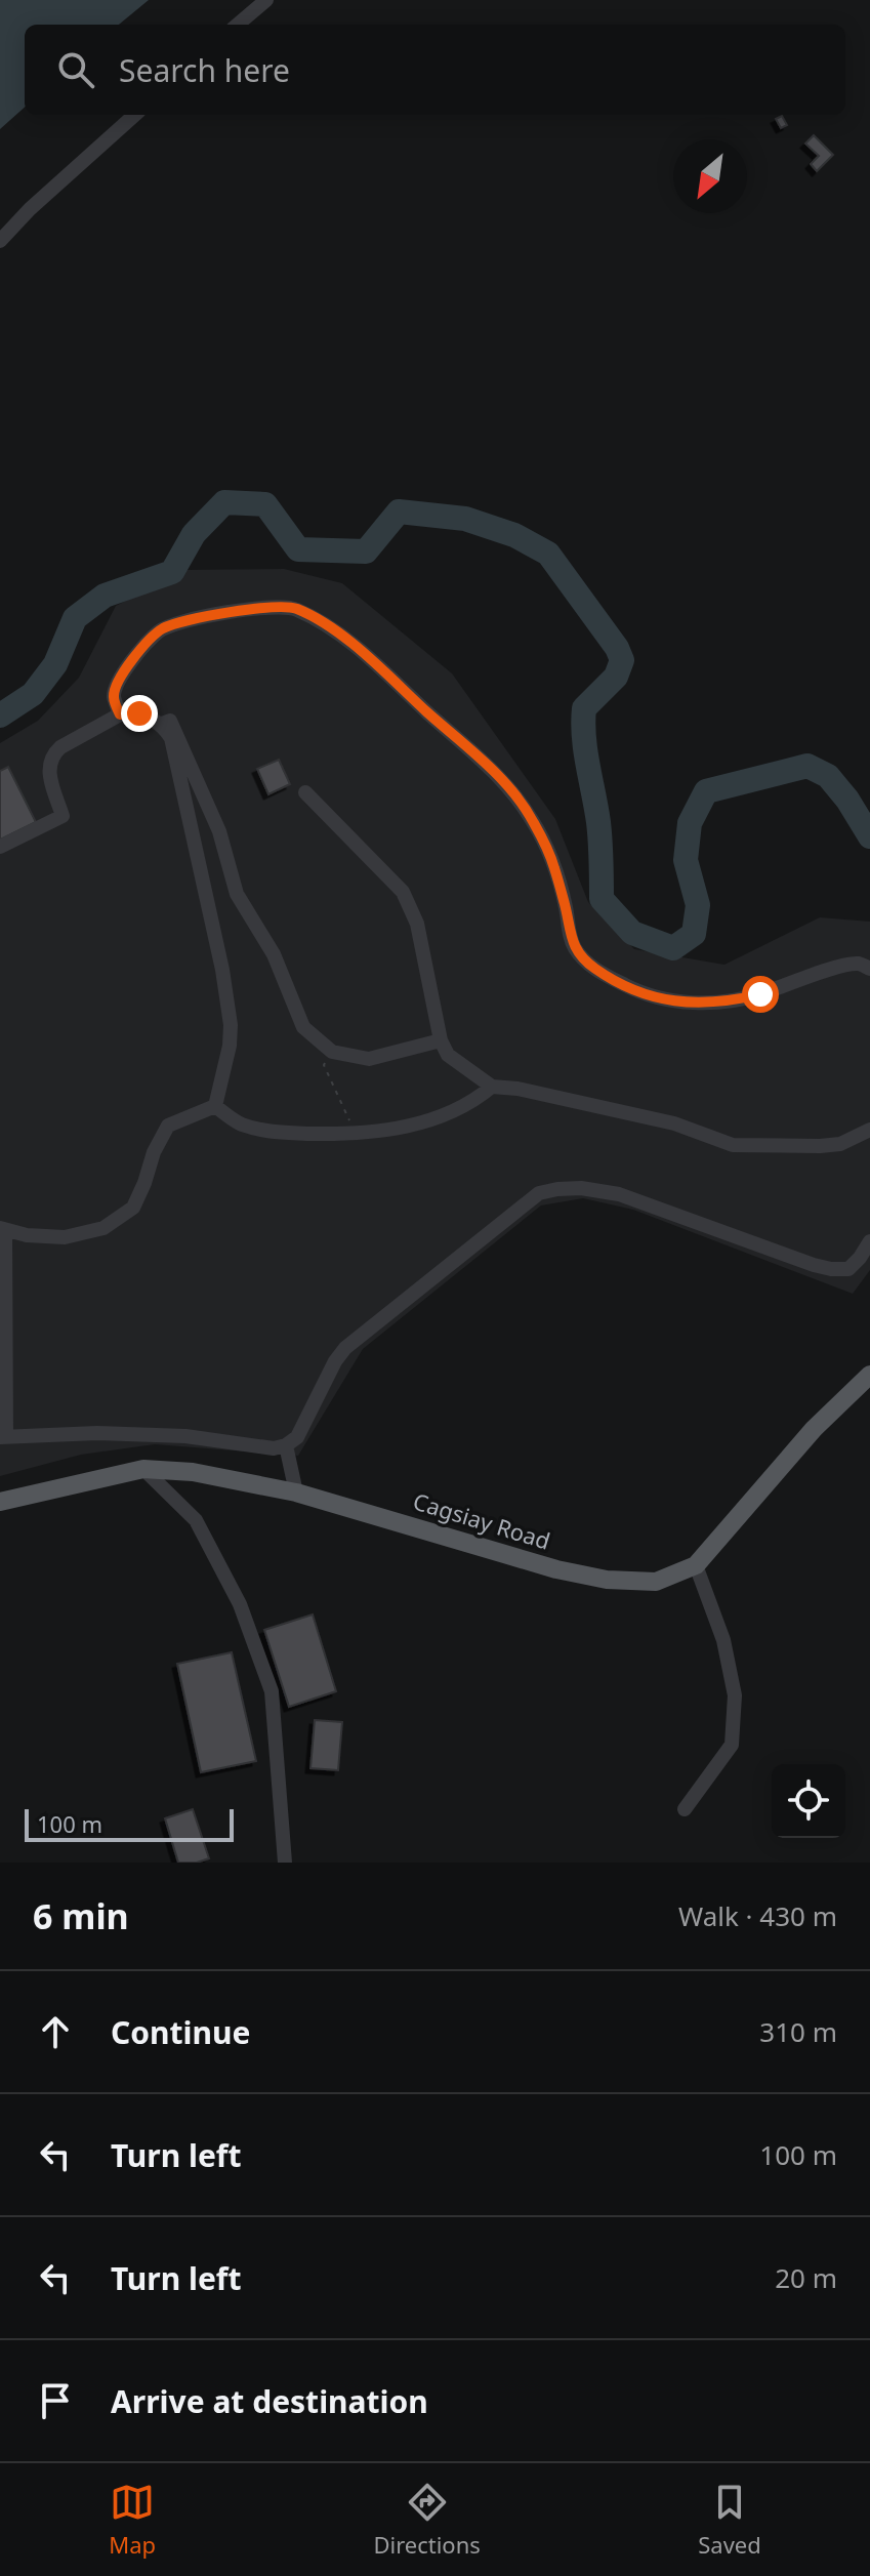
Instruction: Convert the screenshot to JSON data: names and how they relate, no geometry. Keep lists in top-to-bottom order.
{
  "streets": {
    "main road": ["Cagsiay Road"]
  },
  "scale_bar": "100 m",
  "north": "bottom left",
  "page": {
    "search": "Search here",
    "scale": "100 m",
    "heading": ["6 min", "Walk · 430 m"],
    "list": [
      ["Continue", "310 m"],
      ["Turn left", "100 m"],
      ["Turn left", "20 m"],
      "Arrive at destination"
    ],
    "nav": ["Map", "Directions", "Saved"]
  }
}
